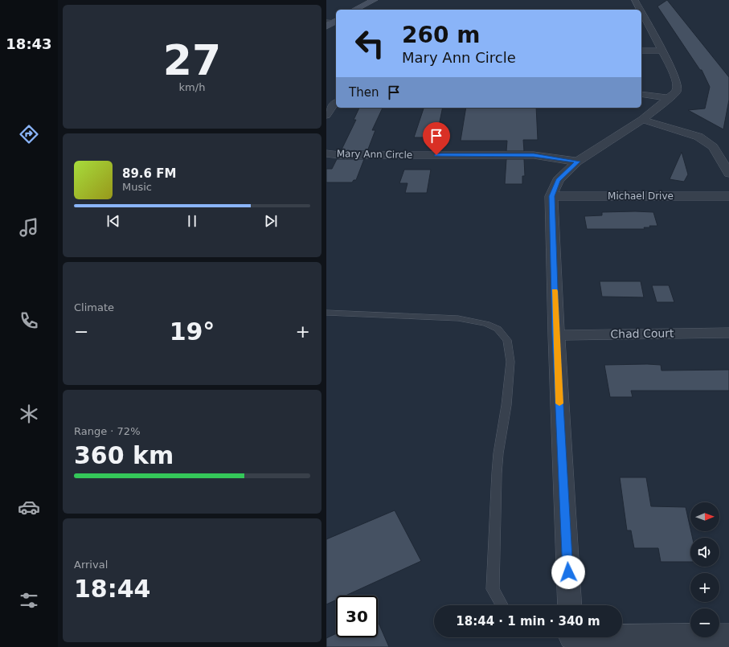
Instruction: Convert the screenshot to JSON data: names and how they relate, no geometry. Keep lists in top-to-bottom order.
{
  "streets": {
    "street": ["Mary Ann Circle", "Michael Drive", "Chad Court"]
  },
  "north": "right",
  "page": {
    "tabs": "18:43",
    "tile": [
      ["27", "km/h"],
      "Climate",
      ["Range · 72%", "360 km"],
      ["Arrival", "18:44"]
    ],
    "turn": ["260 m", "Mary Ann Circle"],
    "then": "Then",
    "song": ["89.6 FM", "Music"],
    "heat": ["−", "19°", "+"],
    "map_buttons": ["+", "−"],
    "limit": "30",
    "trip": "18:44 · 1 min · 340 m"
  }
}
